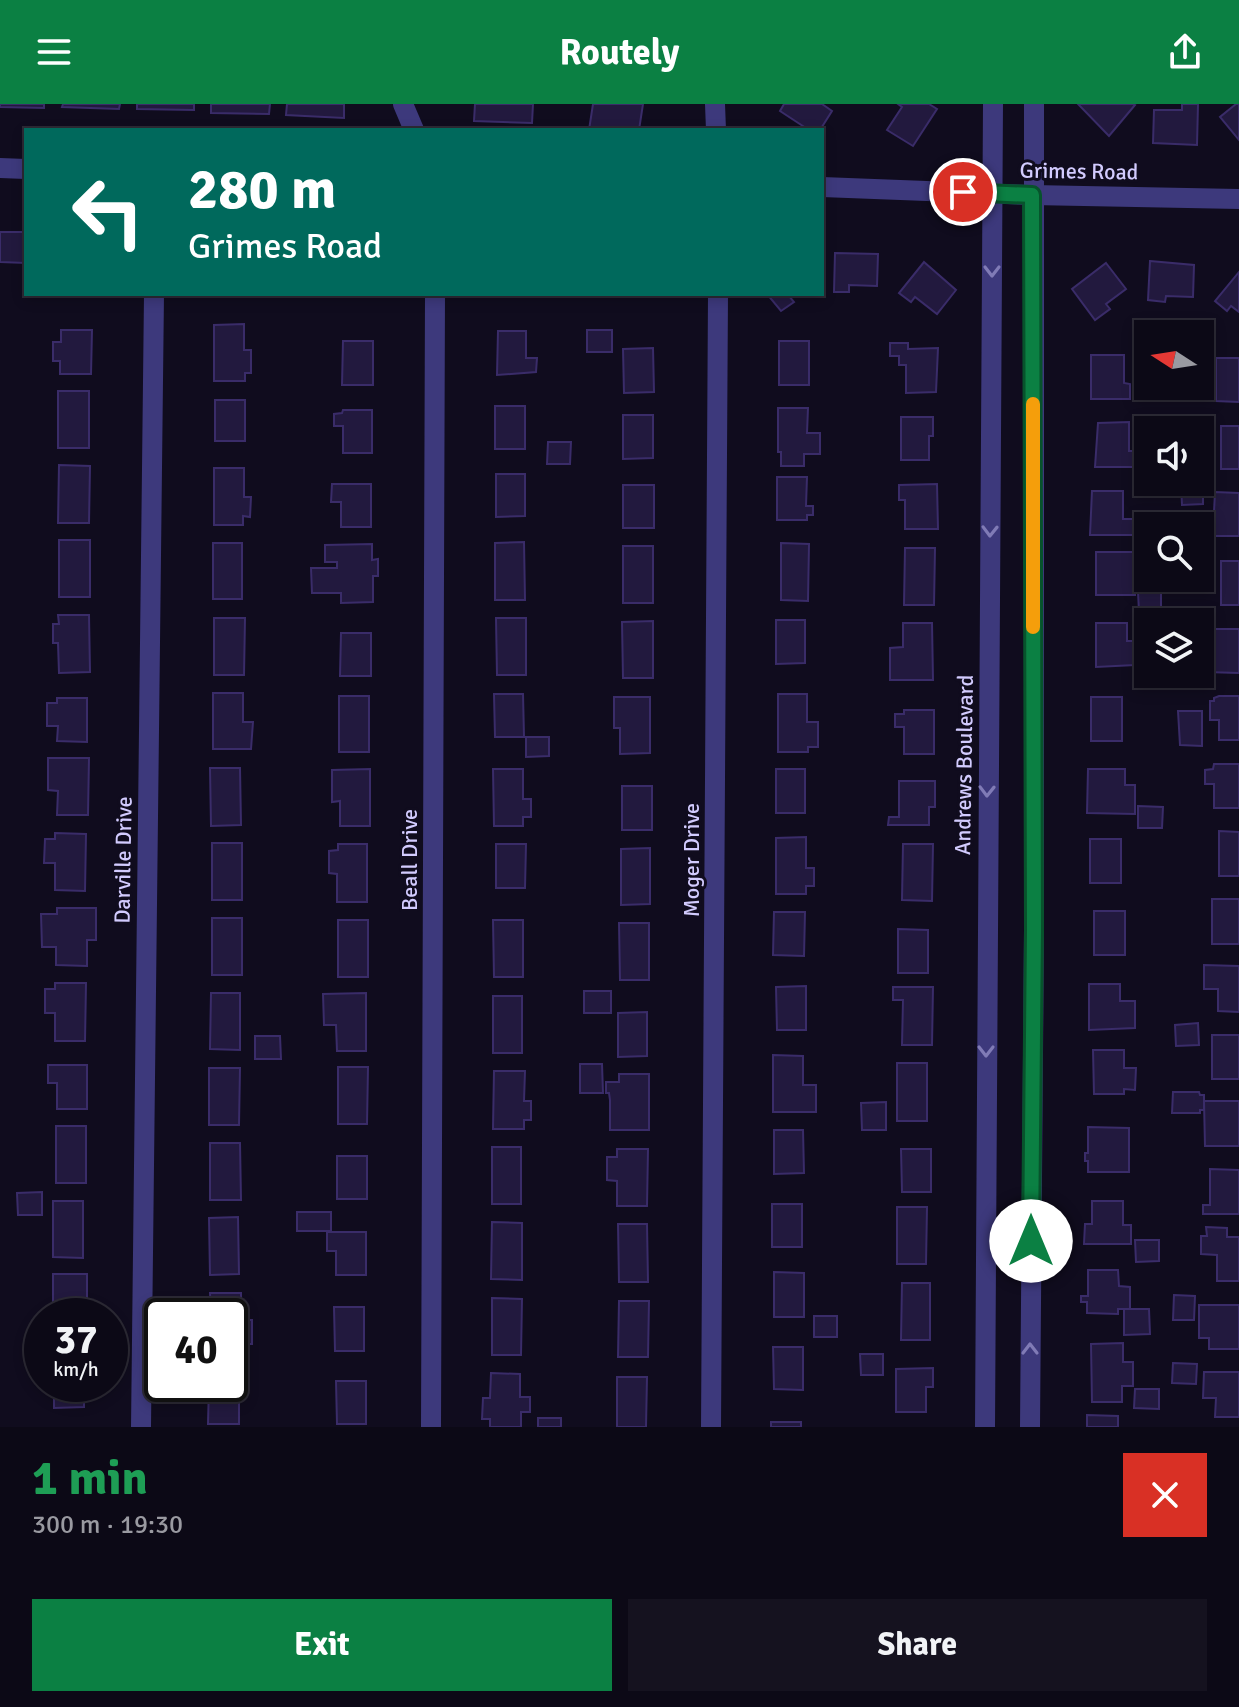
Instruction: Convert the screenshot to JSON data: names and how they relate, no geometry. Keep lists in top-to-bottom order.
{
  "streets": {
    "street": [
      "Grimes Road",
      "Andrews Boulevard",
      "Darville Drive",
      "Beall Drive",
      "Moger Drive"
    ]
  },
  "crossings": [
    ["Grimes Road", "Andrews Boulevard"]
  ],
  "north": "left",
  "page": {
    "header": "Routely",
    "turn": ["280 m", "Grimes Road"],
    "speed": "37 km/h",
    "limit": "40",
    "heading": ["1 min", "300 m · 19:30"],
    "buttons": ["Exit", "Share"]
  }
}
